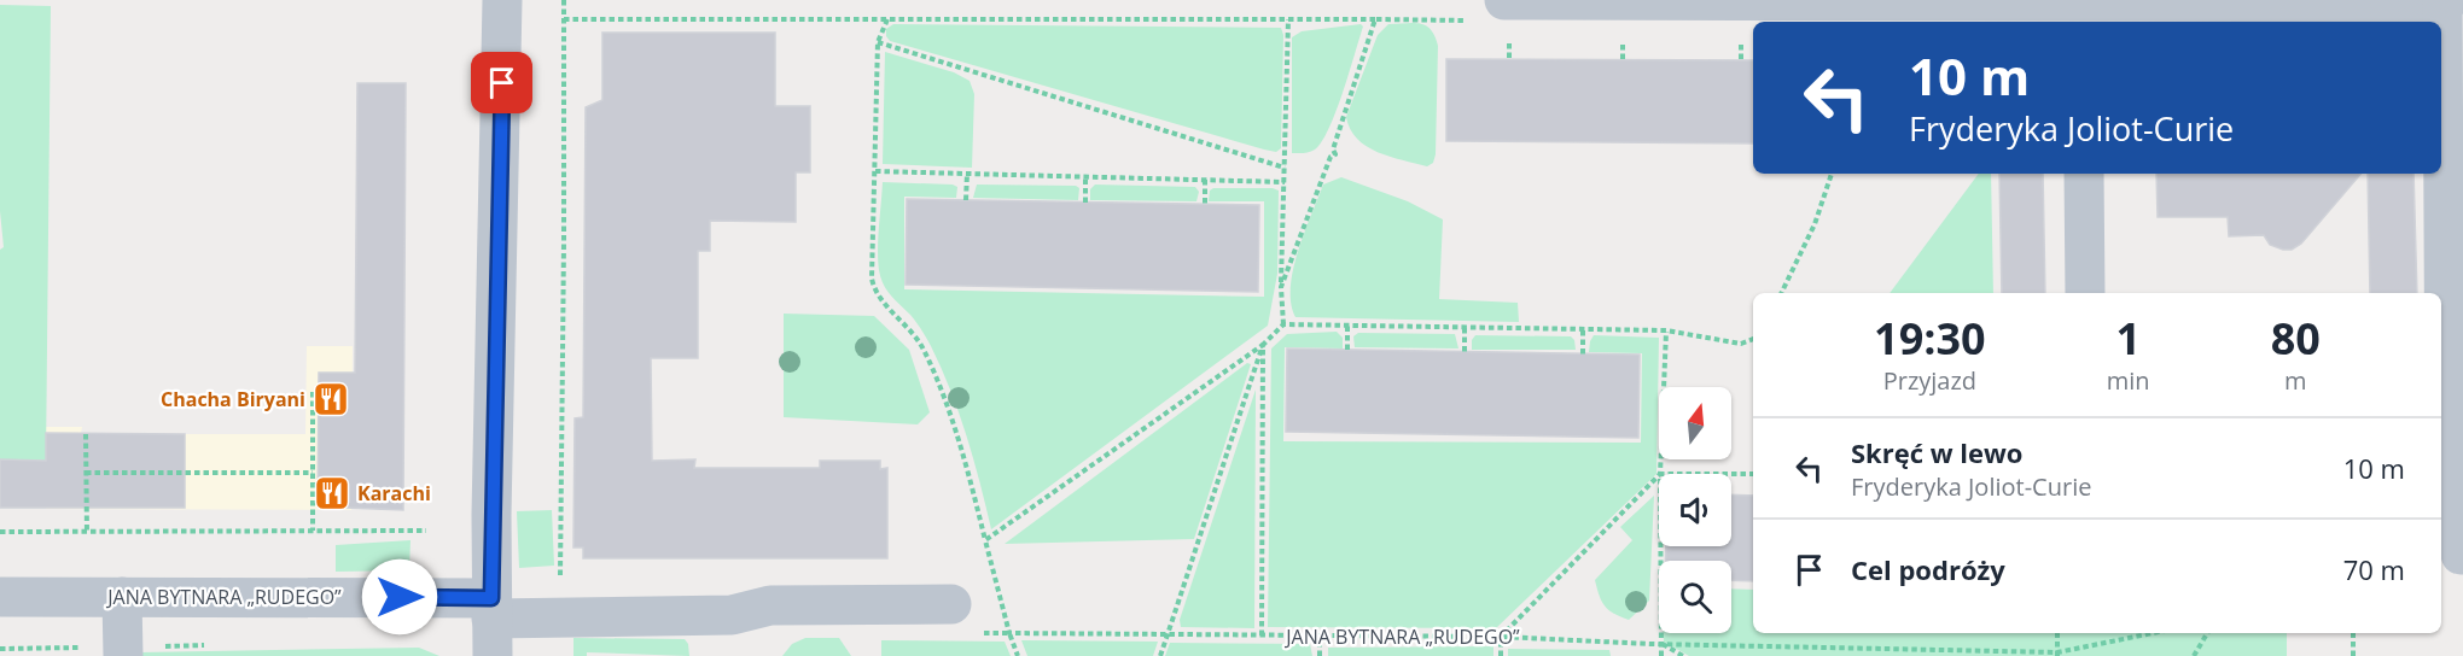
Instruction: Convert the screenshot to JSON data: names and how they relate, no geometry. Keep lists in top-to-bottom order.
{
  "streets": {
    "street": ["JANA BYTNARA „RUDEGO”"]
  },
  "places": {
    "restaurant": ["Chacha Biryani", "Karachi"]
  },
  "north": "top",
  "page": {
    "turn": ["10 m", "Fryderyka Joliot-Curie"],
    "eta": [
      "19:30",
      "Przyjazd",
      "1",
      "min",
      "80",
      "m"
    ],
    "list": [
      {
        "name": "Skręć w lewo",
        "note": "Fryderyka Joliot-Curie",
        "value": "10 m"
      },
      {
        "name": "Cel podróży",
        "value": "70 m"
      }
    ]
  }
}
